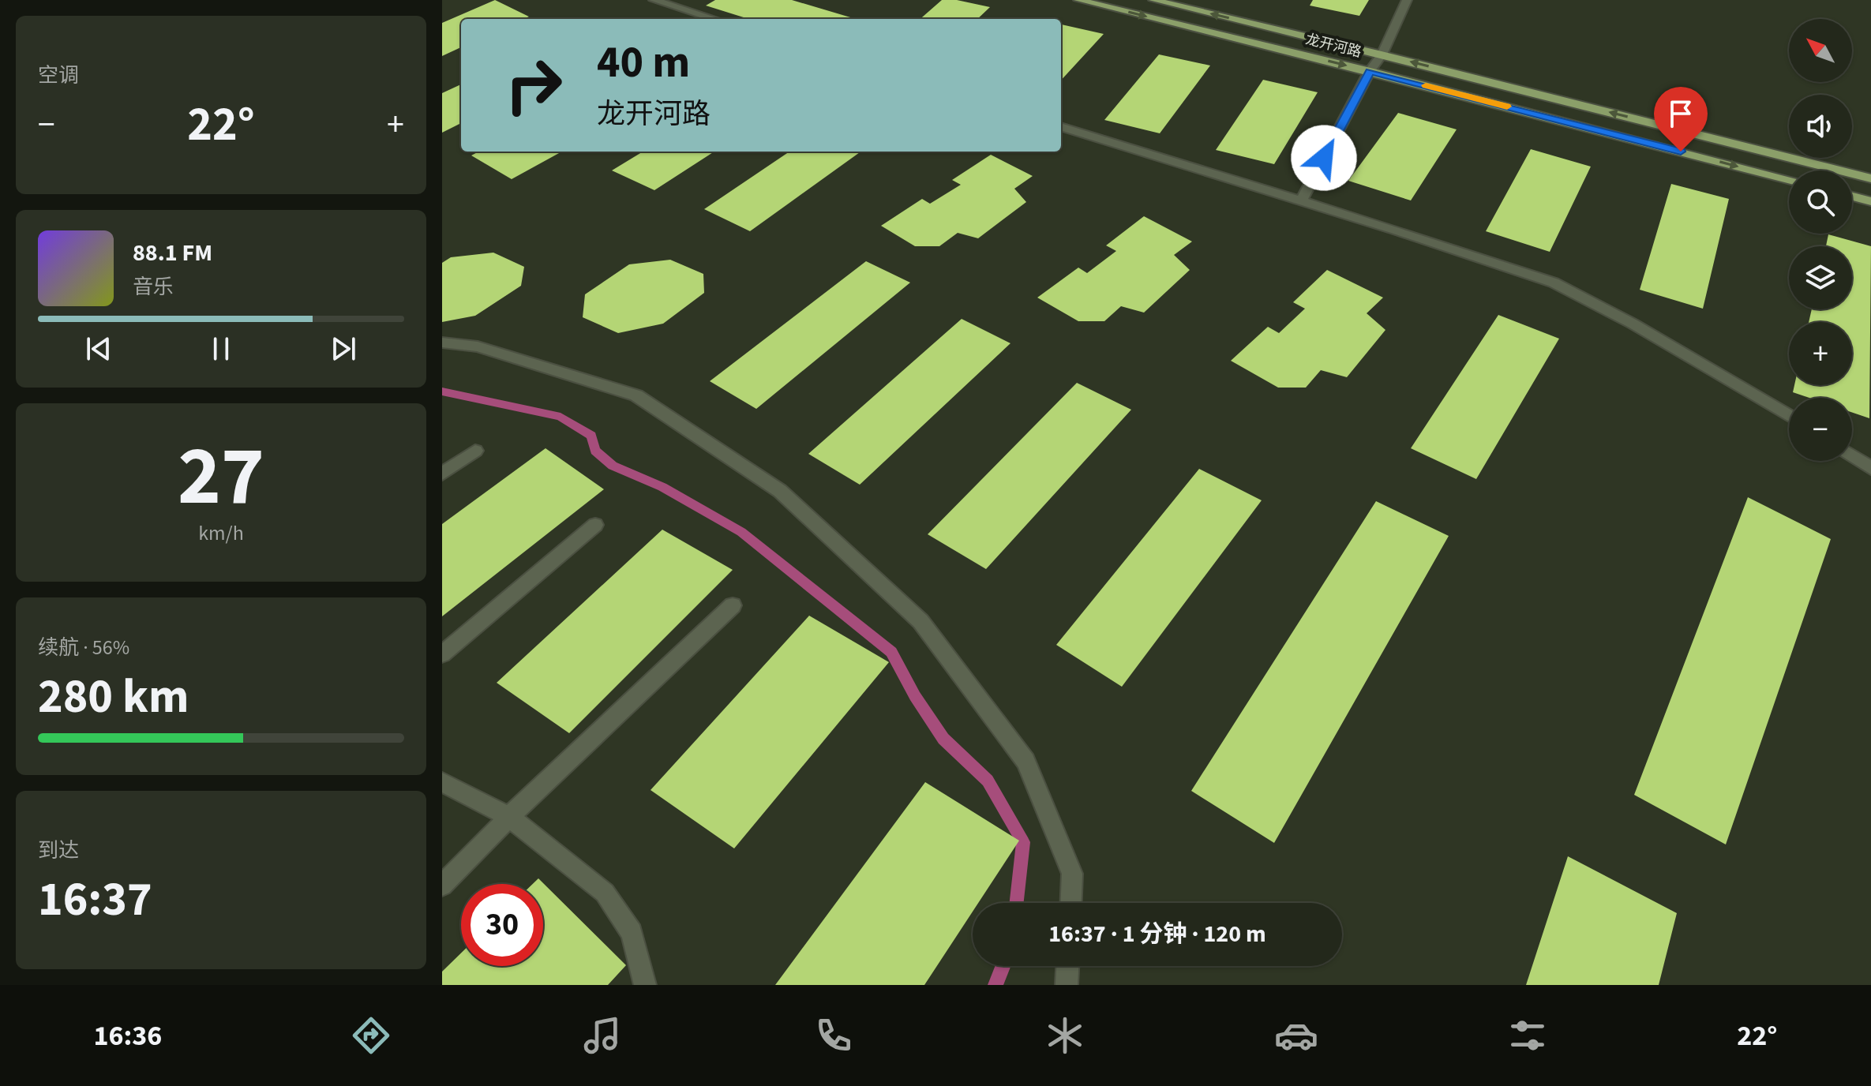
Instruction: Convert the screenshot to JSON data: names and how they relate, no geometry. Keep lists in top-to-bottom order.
{
  "streets": {
    "main road": ["龙开河路"]
  },
  "north": "top left",
  "page": {
    "tile": [
      "空调",
      ["27", "km/h"],
      ["续航 · 56%", "280 km"],
      ["到达", "16:37"]
    ],
    "map_buttons": ["+", "−"],
    "turn": ["40 m", "龙开河路"],
    "heat": ["−", "22°", "+"],
    "song": ["88.1 FM", "音乐"],
    "limit": "30",
    "trip": "16:37 · 1 分钟 · 120 m",
    "tabs": ["16:36", "22°"]
  }
}
